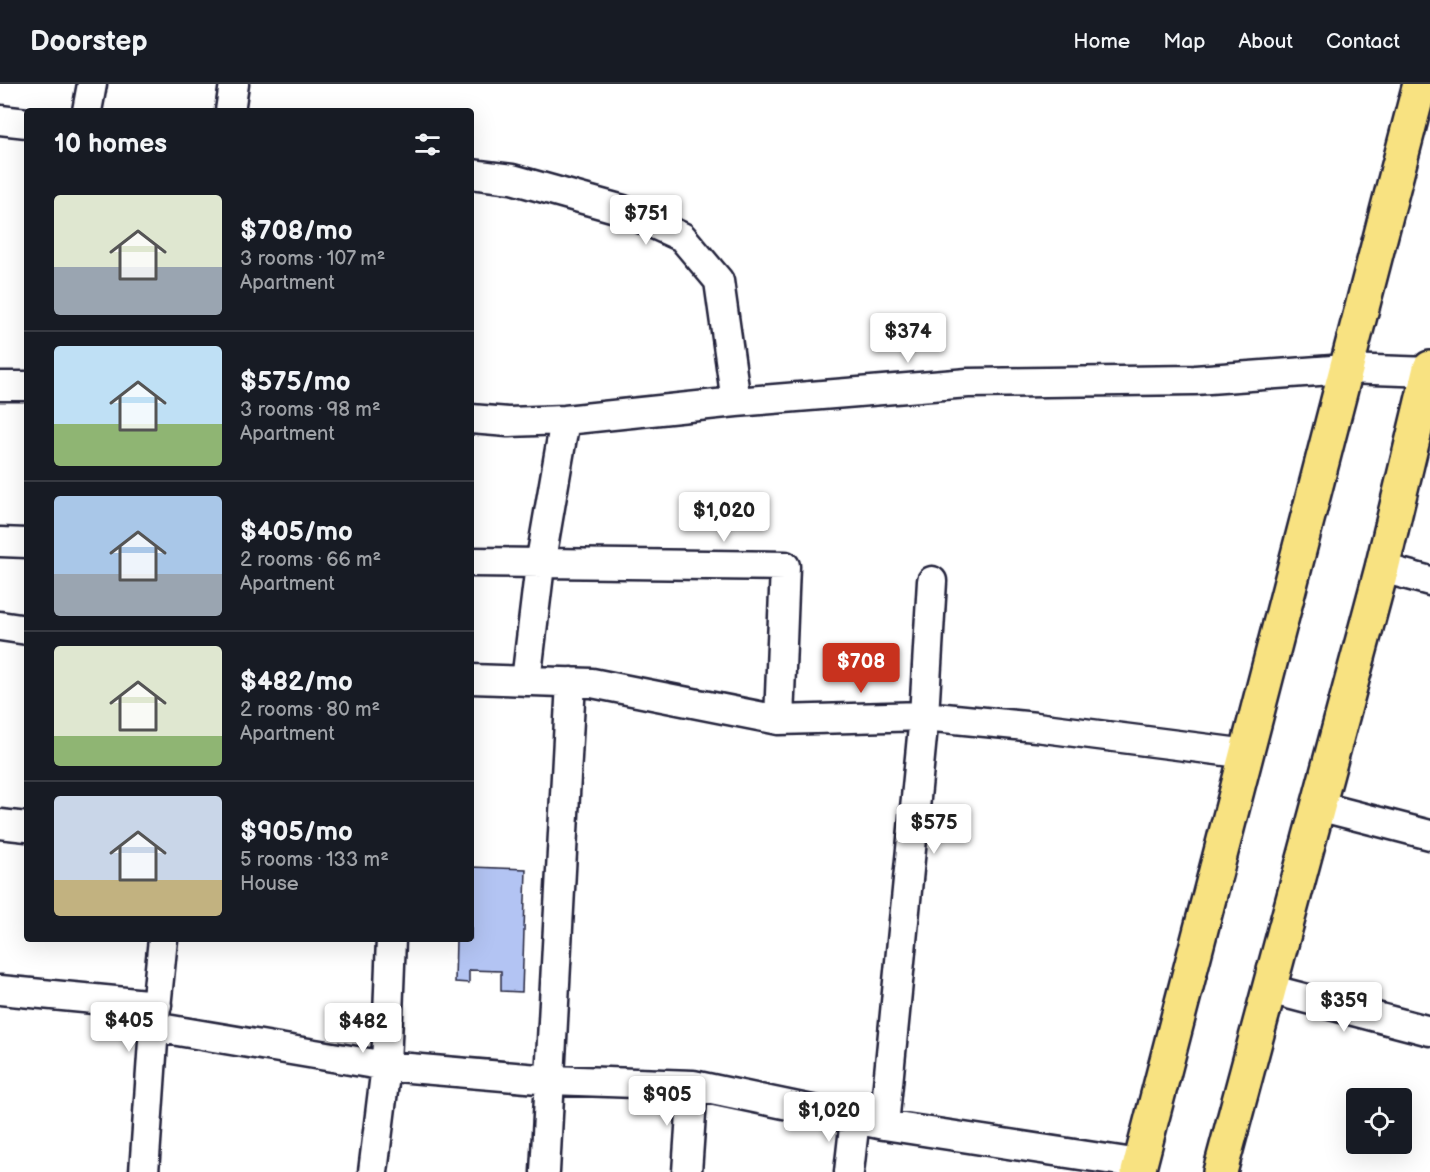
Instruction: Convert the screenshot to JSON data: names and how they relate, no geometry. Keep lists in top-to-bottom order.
{
  "page": {
    "header": "Doorstep",
    "nav": [
      "Home",
      "Map",
      "About",
      "Contact"
    ],
    "heading": "10 homes",
    "list": [
      {
        "name": "$708/mo",
        "note": "3 rooms · 107 m² · Apartment"
      },
      {
        "name": "$575/mo",
        "note": "3 rooms · 98 m² · Apartment"
      },
      {
        "name": "$405/mo",
        "note": "2 rooms · 66 m² · Apartment"
      },
      {
        "name": "$482/mo",
        "note": "2 rooms · 80 m² · Apartment"
      },
      {
        "name": "$905/mo",
        "note": "5 rooms · 133 m² · House"
      }
    ],
    "price": [
      "$751",
      "$374",
      "$1,020",
      "$708",
      "$575",
      "$359",
      "$405",
      "$482",
      "$905",
      "$1,020"
    ]
  }
}
